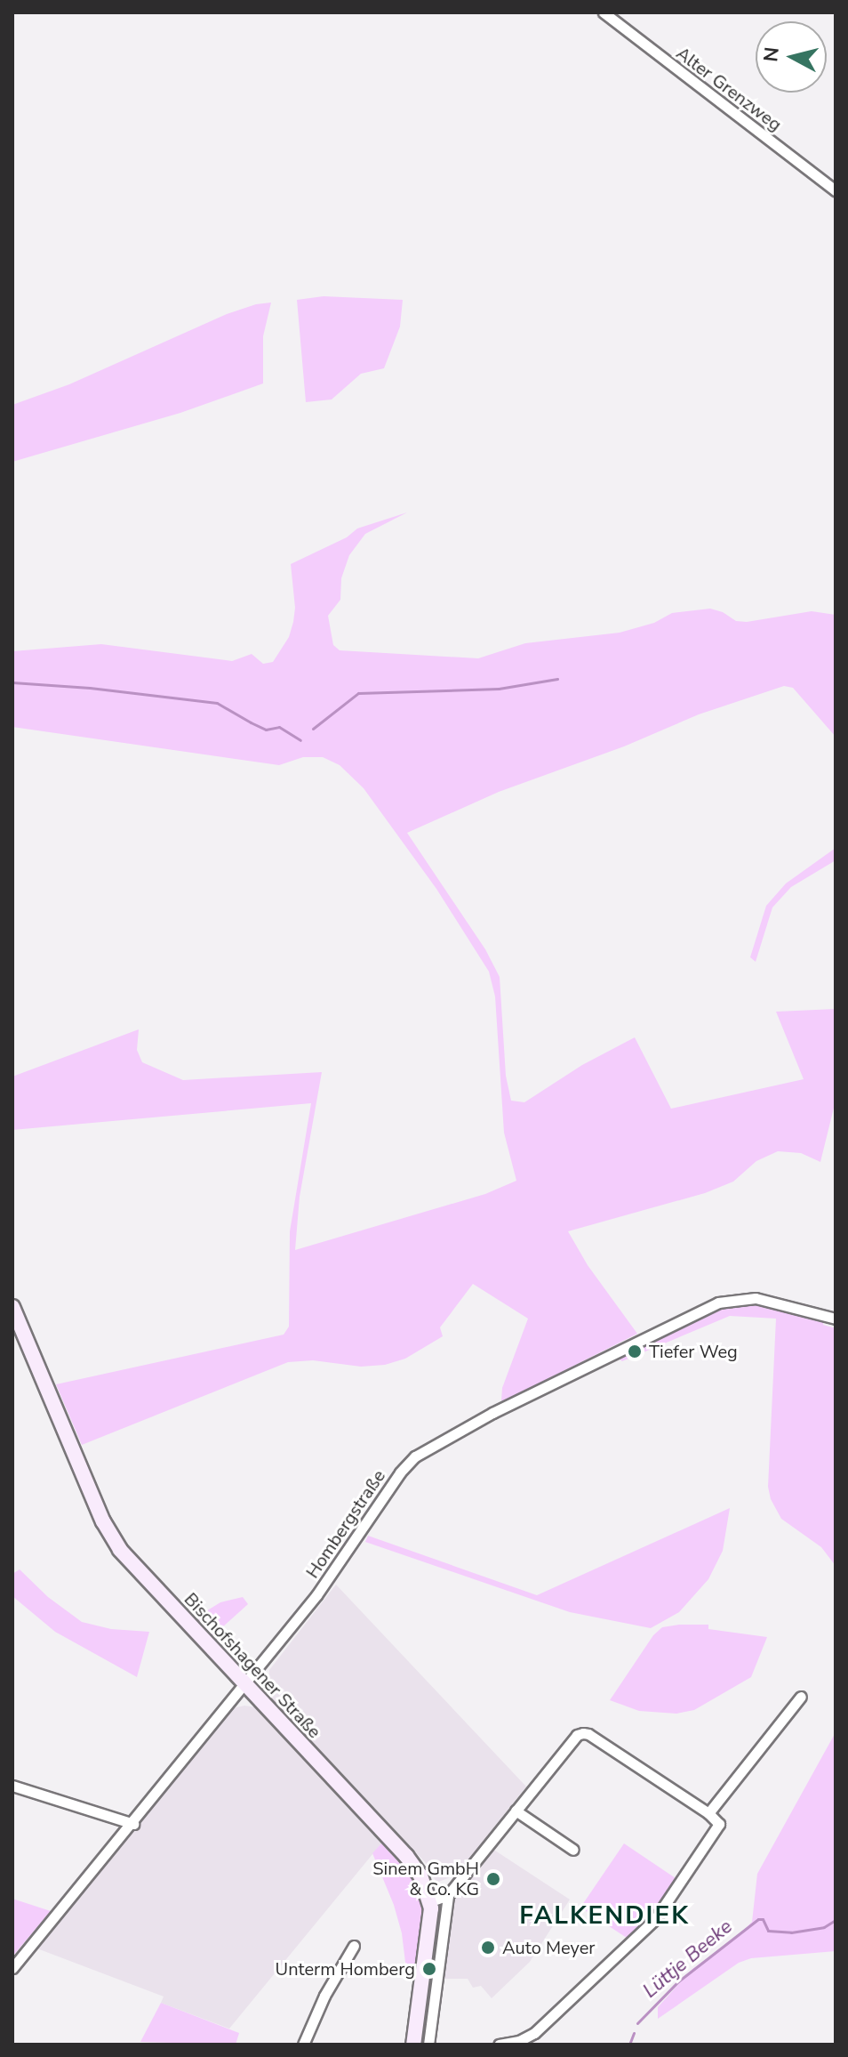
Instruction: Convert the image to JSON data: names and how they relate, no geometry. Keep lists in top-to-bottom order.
{
  "streets": {
    "street": ["Alter Grenzweg", "Hombergstraße", "Bischofshagener Straße"]
  },
  "crossings": [
    ["Hombergstraße", "Bischofshagener Straße"]
  ],
  "districts": ["FALKENDIEK"],
  "water": ["Lüttje Beeke"],
  "places": [
    "Tiefer Weg",
    "Sinem GmbH & Co. KG",
    "Auto Meyer",
    "Unterm Homberg"
  ],
  "north": "left"
}
